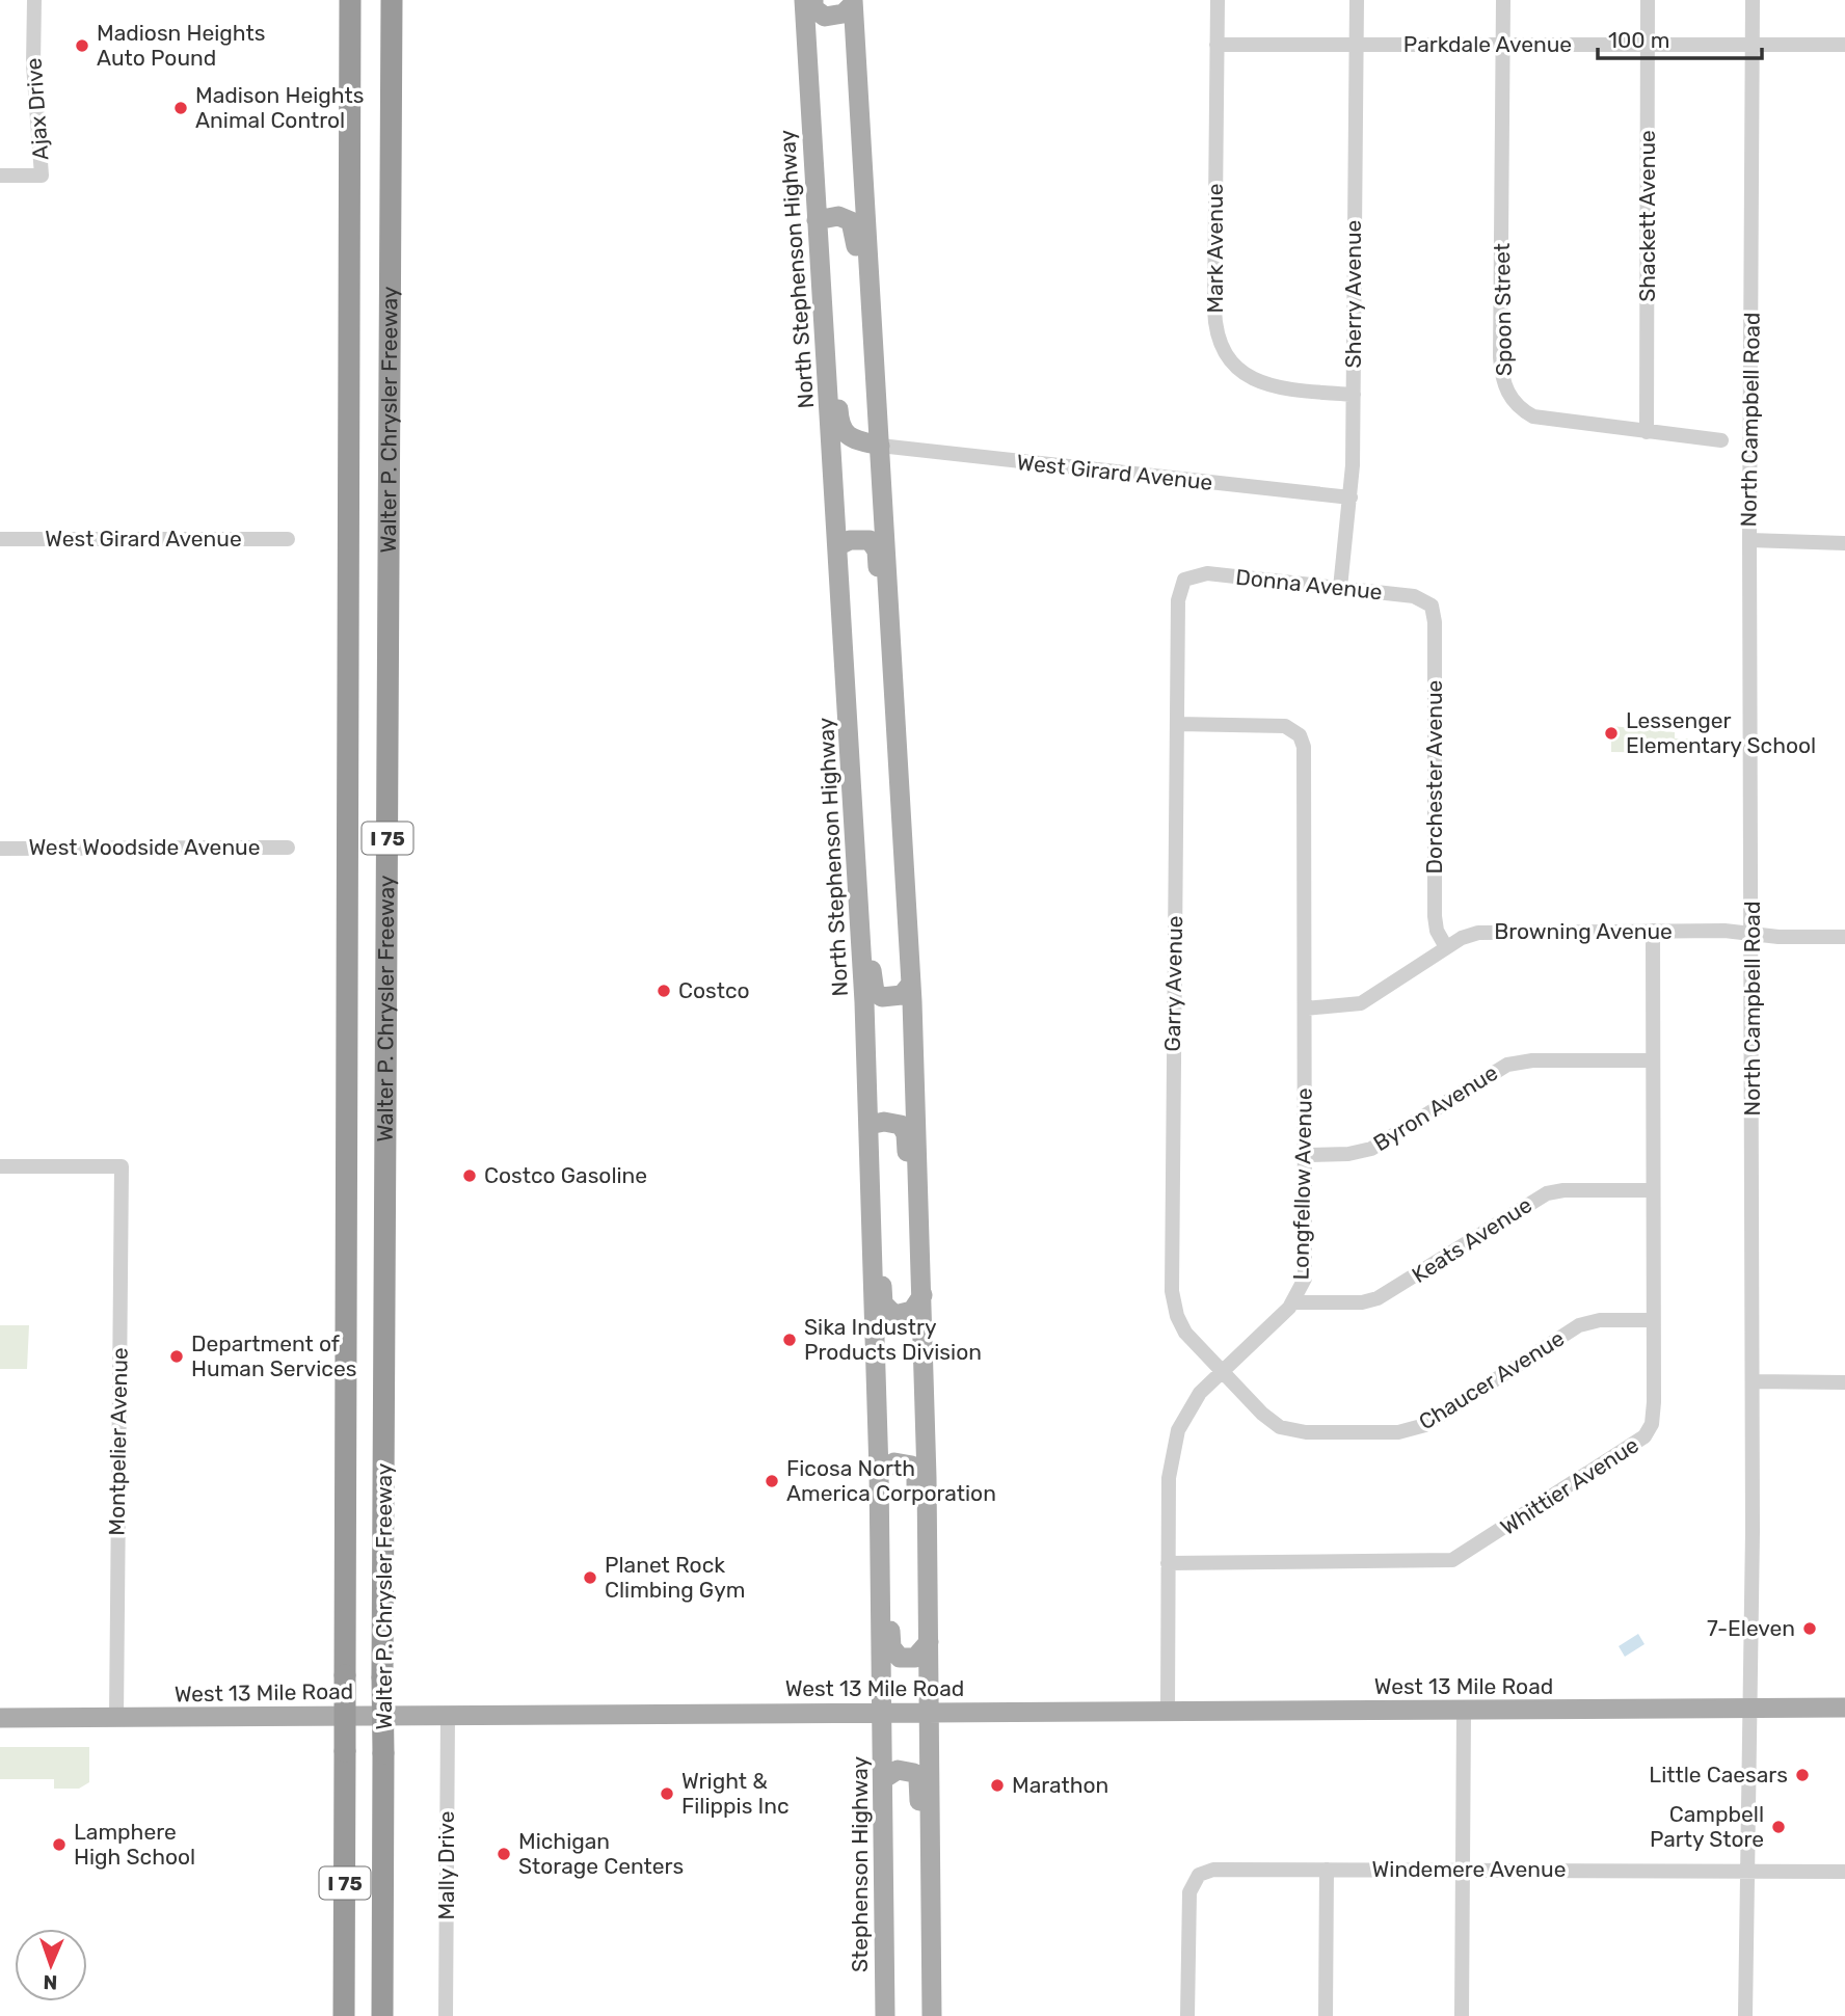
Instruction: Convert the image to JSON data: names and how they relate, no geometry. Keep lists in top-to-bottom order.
{
  "streets": {
    "highway": ["Walter P. Chrysler Freeway", "I 75"],
    "main road": ["North Stephenson Highway", "West 13 Mile Road", "Stephenson Highway"],
    "street": [
      "Parkdale Avenue",
      "Ajax Drive",
      "Shackett Avenue",
      "Mark Avenue",
      "Sherry Avenue",
      "Spoon Street",
      "North Campbell Road",
      "West Girard Avenue",
      "Donna Avenue",
      "Dorchester Avenue",
      "West Woodside Avenue",
      "Browning Avenue",
      "Garry Avenue",
      "Byron Avenue",
      "Longfellow Avenue",
      "Keats Avenue",
      "Chaucer Avenue",
      "Montpelier Avenue",
      "Whittier Avenue",
      "Mally Drive",
      "Windemere Avenue"
    ]
  },
  "crossings": [
    ["Parkdale Avenue", "Shackett Avenue"],
    ["Parkdale Avenue", "Mark Avenue"],
    ["Parkdale Avenue", "Sherry Avenue"],
    ["Parkdale Avenue", "Spoon Street"],
    ["Parkdale Avenue", "North Campbell Road"],
    ["Shackett Avenue", "Spoon Street"],
    ["Mark Avenue", "Sherry Avenue"],
    ["North Stephenson Highway", "West 13 Mile Road"],
    ["North Stephenson Highway", "Stephenson Highway"],
    ["Sherry Avenue", "West Girard Avenue"],
    ["Sherry Avenue", "Donna Avenue"],
    ["North Campbell Road", "Browning Avenue"],
    ["North Campbell Road", "West 13 Mile Road"],
    ["North Campbell Road", "Windemere Avenue"],
    ["Donna Avenue", "Dorchester Avenue"],
    ["Donna Avenue", "Garry Avenue"],
    ["Dorchester Avenue", "Browning Avenue"],
    ["Browning Avenue", "Longfellow Avenue"],
    ["Browning Avenue", "Whittier Avenue"],
    ["Garry Avenue", "Longfellow Avenue"],
    ["Garry Avenue", "Chaucer Avenue"],
    ["Byron Avenue", "Longfellow Avenue"],
    ["Byron Avenue", "Whittier Avenue"],
    ["Longfellow Avenue", "Keats Avenue"],
    ["Longfellow Avenue", "Chaucer Avenue"],
    ["Longfellow Avenue", "Whittier Avenue"],
    ["Longfellow Avenue", "West 13 Mile Road"],
    ["Keats Avenue", "Whittier Avenue"],
    ["Chaucer Avenue", "Whittier Avenue"],
    ["Montpelier Avenue", "West 13 Mile Road"],
    ["West 13 Mile Road", "Stephenson Highway"],
    ["West 13 Mile Road", "Mally Drive"]
  ],
  "places": [
    "Madiosn Heights Auto Pound",
    "Madison Heights Animal Control",
    "Lessenger Elementary School",
    "Costco",
    "Costco Gasoline",
    "Sika Industry Products Division",
    "Department of Human Services",
    "Ficosa North America Corporation",
    "Planet Rock Climbing Gym",
    "7-Eleven",
    "Little Caesars",
    "Marathon",
    "Wright & Filippis Inc",
    "Campbell Party Store",
    "Lamphere High School",
    "Michigan Storage Centers"
  ],
  "scale_bar": "100 m",
  "north": "bottom"
}
